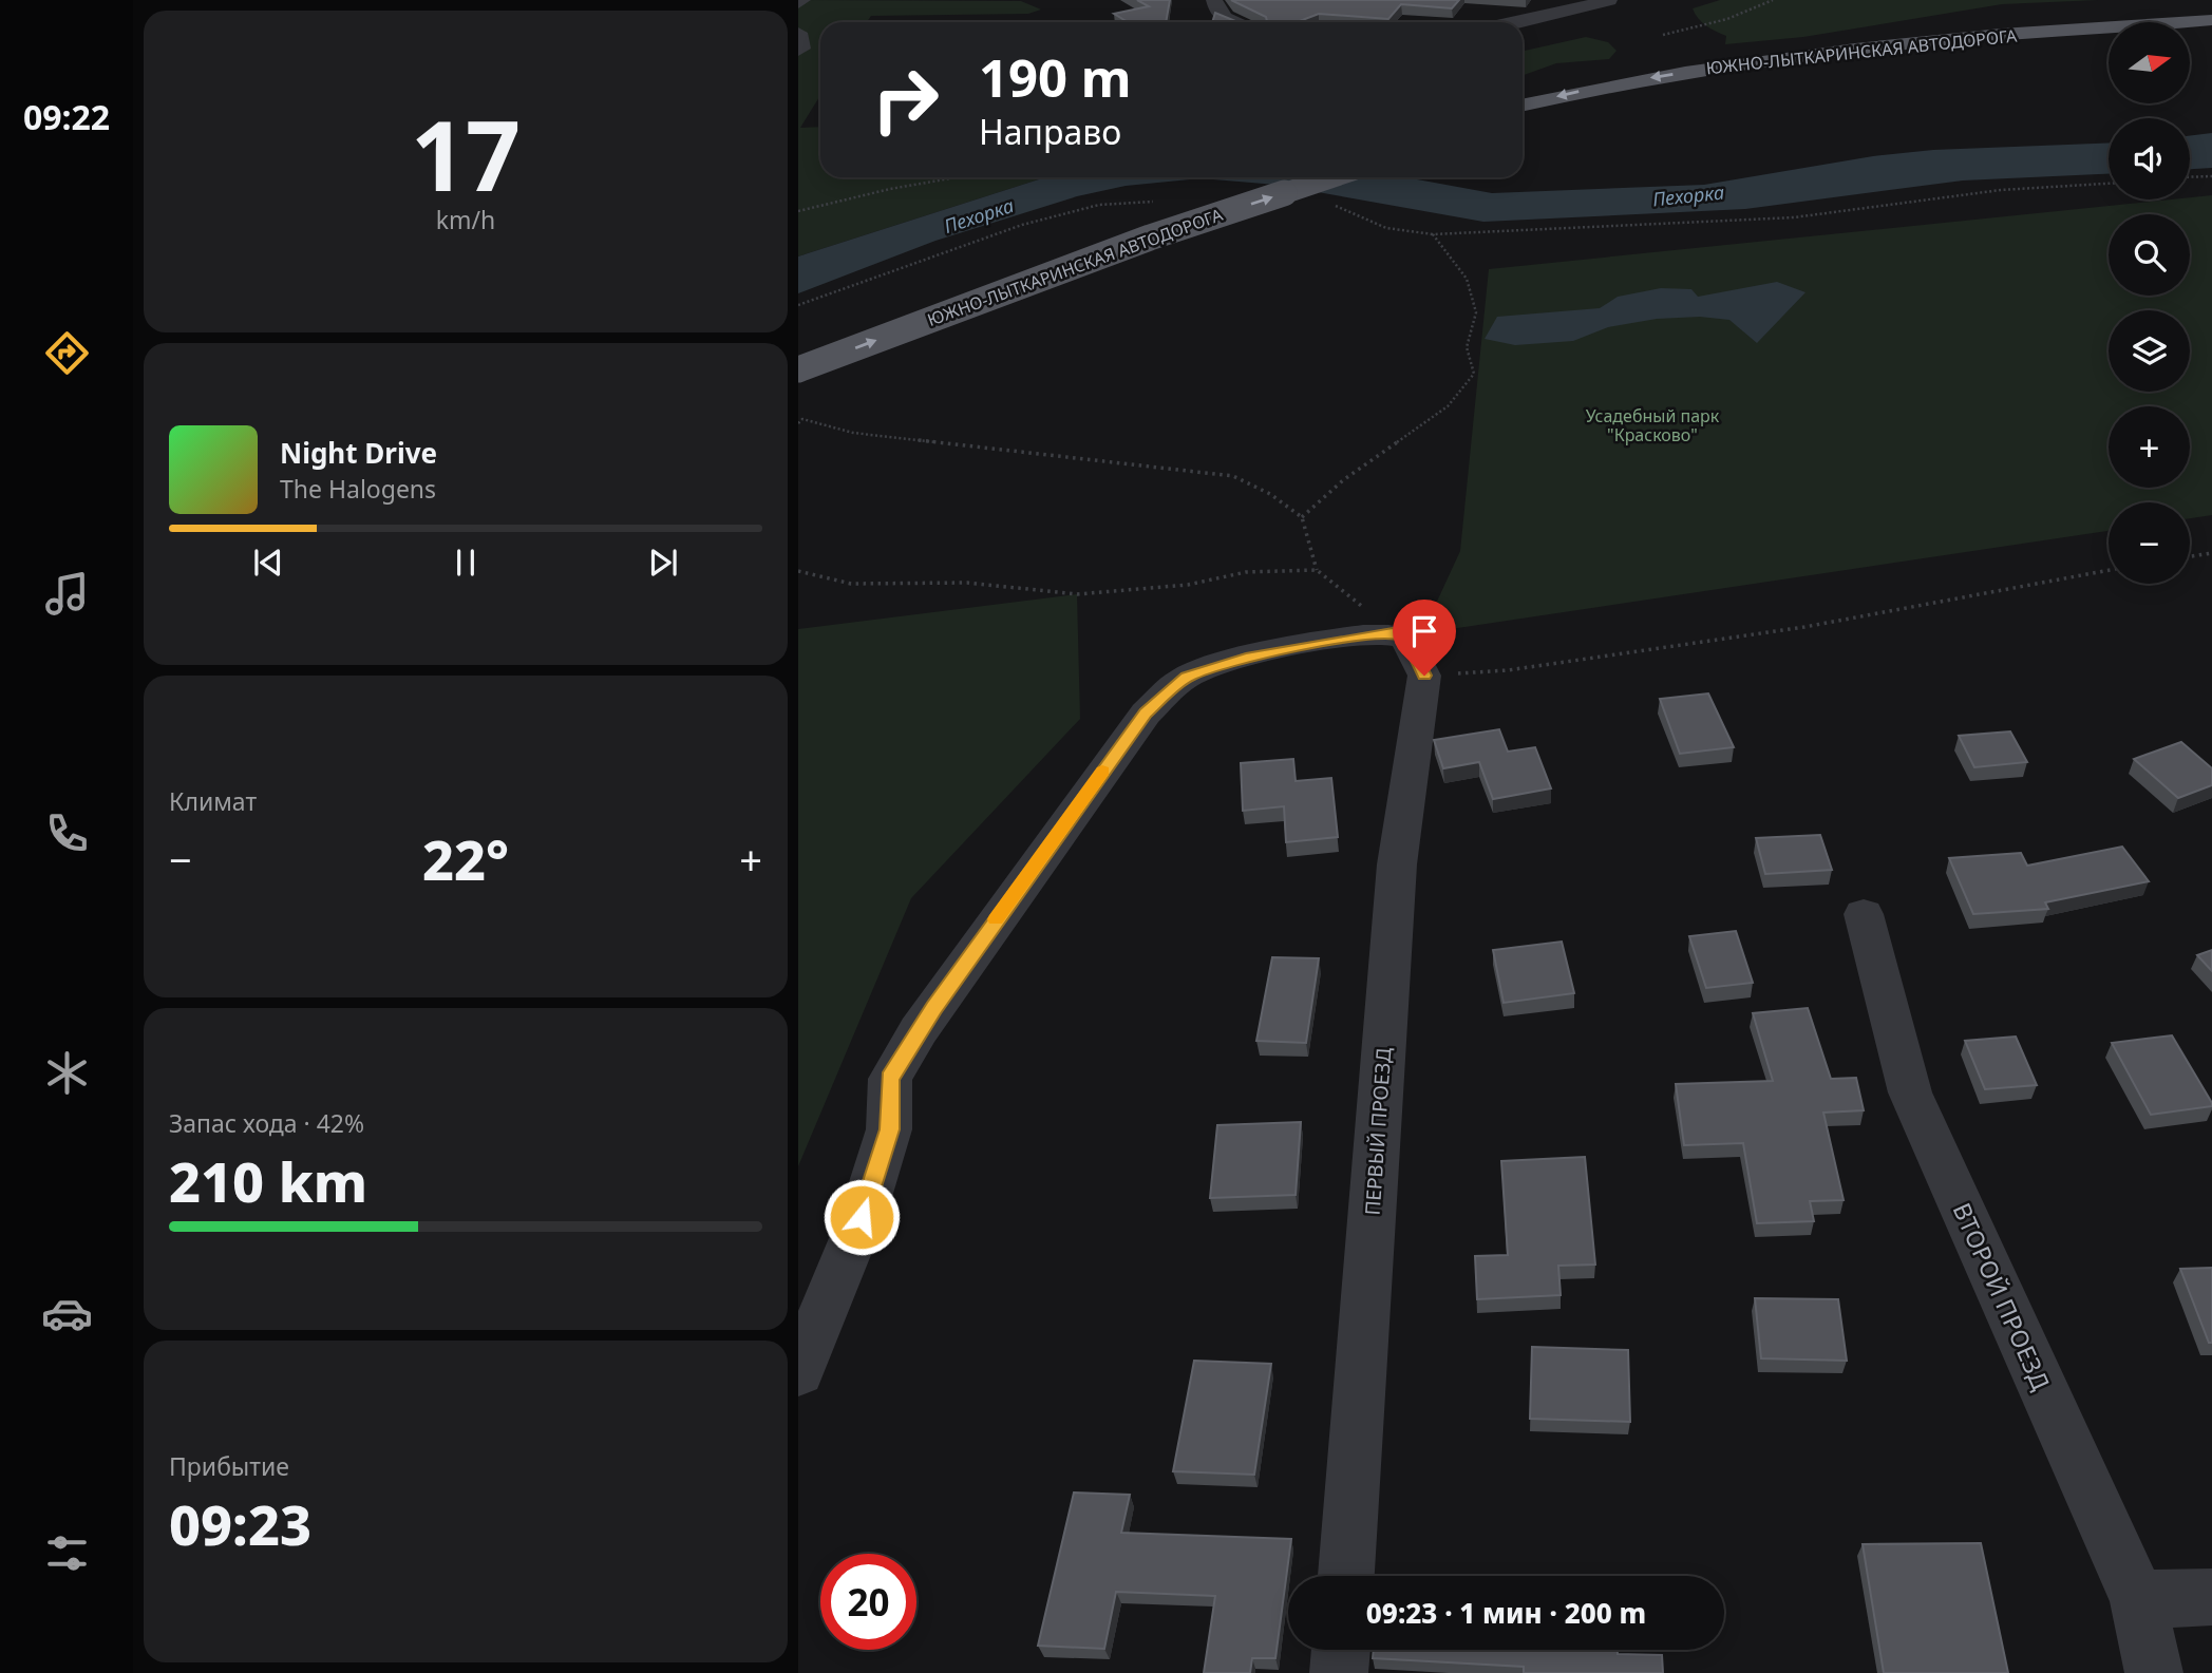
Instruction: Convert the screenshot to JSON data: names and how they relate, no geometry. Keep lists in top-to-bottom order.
{
  "streets": {
    "main road": ["ЮЖНО-ЛЫТКАРИНСКАЯ АВТОДОРОГА"],
    "street": ["ПЕРВЫЙ ПРОЕЗД", "ВТОРОЙ ПРОЕЗД"]
  },
  "water": ["Пехорка"],
  "parks": ["Усадебный парк \"Красково\""],
  "north": "right",
  "page": {
    "tabs": "09:22",
    "tile": [
      ["17", "km/h"],
      "Климат",
      ["Запас хода · 42%", "210 km"],
      ["Прибытие", "09:23"]
    ],
    "map_buttons": ["+", "−"],
    "turn": ["190 m", "Направо"],
    "song": ["Night Drive", "The Halogens"],
    "heat": ["−", "22°", "+"],
    "limit": "20",
    "trip": "09:23 · 1 мин · 200 m"
  }
}
